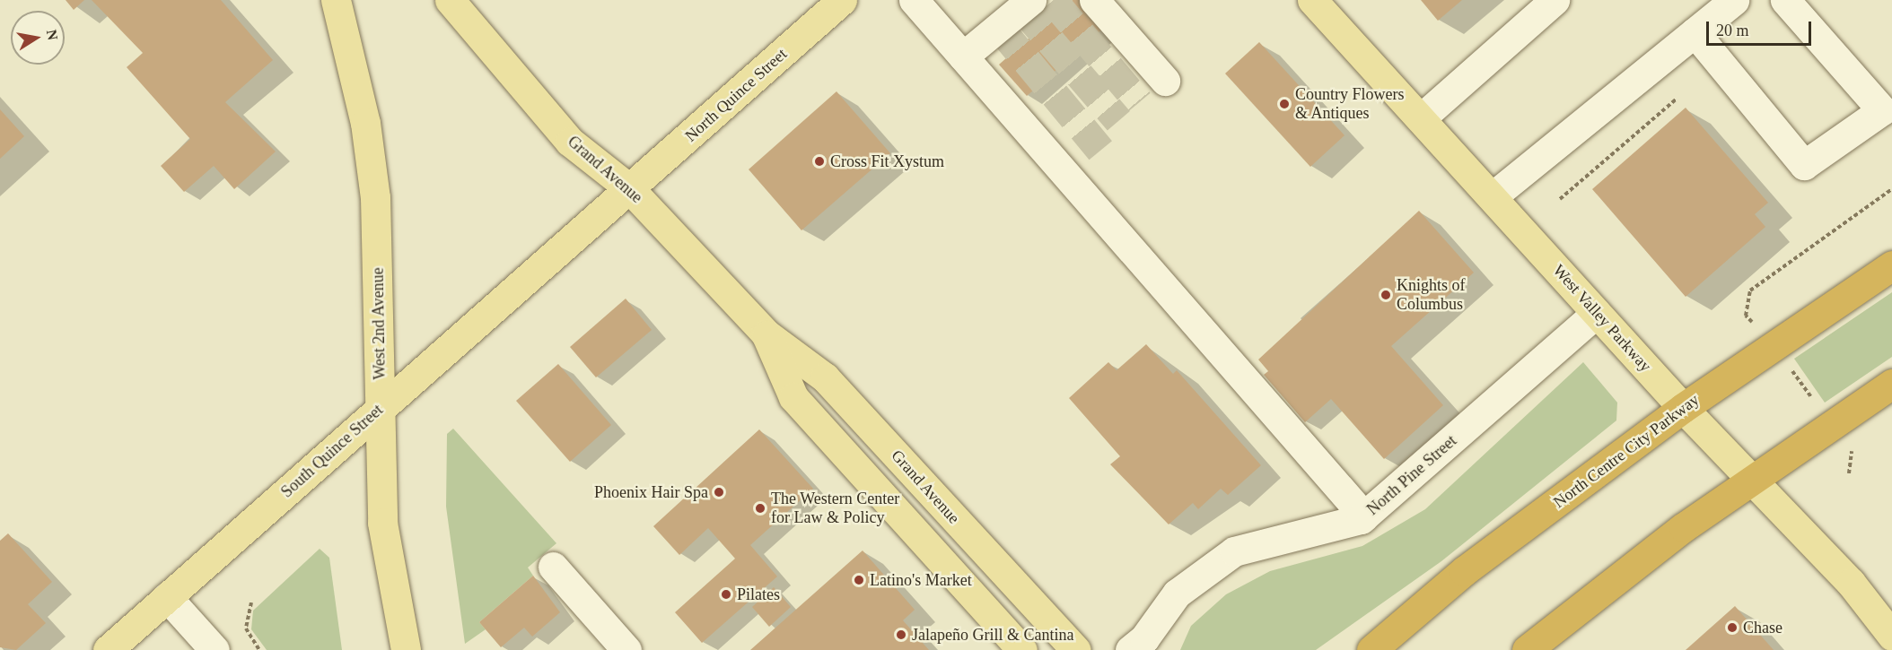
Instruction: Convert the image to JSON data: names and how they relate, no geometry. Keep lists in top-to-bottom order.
{
  "streets": {
    "highway": ["North Centre City Parkway"],
    "main road": [
      "North Quince Street",
      "Grand Avenue",
      "West Valley Parkway",
      "West 2nd Avenue",
      "South Quince Street"
    ],
    "street": ["North Pine Street"]
  },
  "crossings": [
    ["North Quince Street", "Grand Avenue"],
    ["North Quince Street", "South Quince Street"],
    ["Grand Avenue", "South Quince Street"],
    ["West Valley Parkway", "North Centre City Parkway"],
    ["West Valley Parkway", "North Pine Street"],
    ["West 2nd Avenue", "South Quince Street"]
  ],
  "places": [
    "Country Flowers & Antiques",
    "Cross Fit Xystum",
    "Knights of Columbus",
    "Phoenix Hair Spa",
    "The Western Center for Law & Policy",
    "Latino's Market",
    "Pilates",
    "Chase",
    "Jalapeño Grill & Cantina"
  ],
  "scale_bar": "20 m",
  "north": "right"
}
